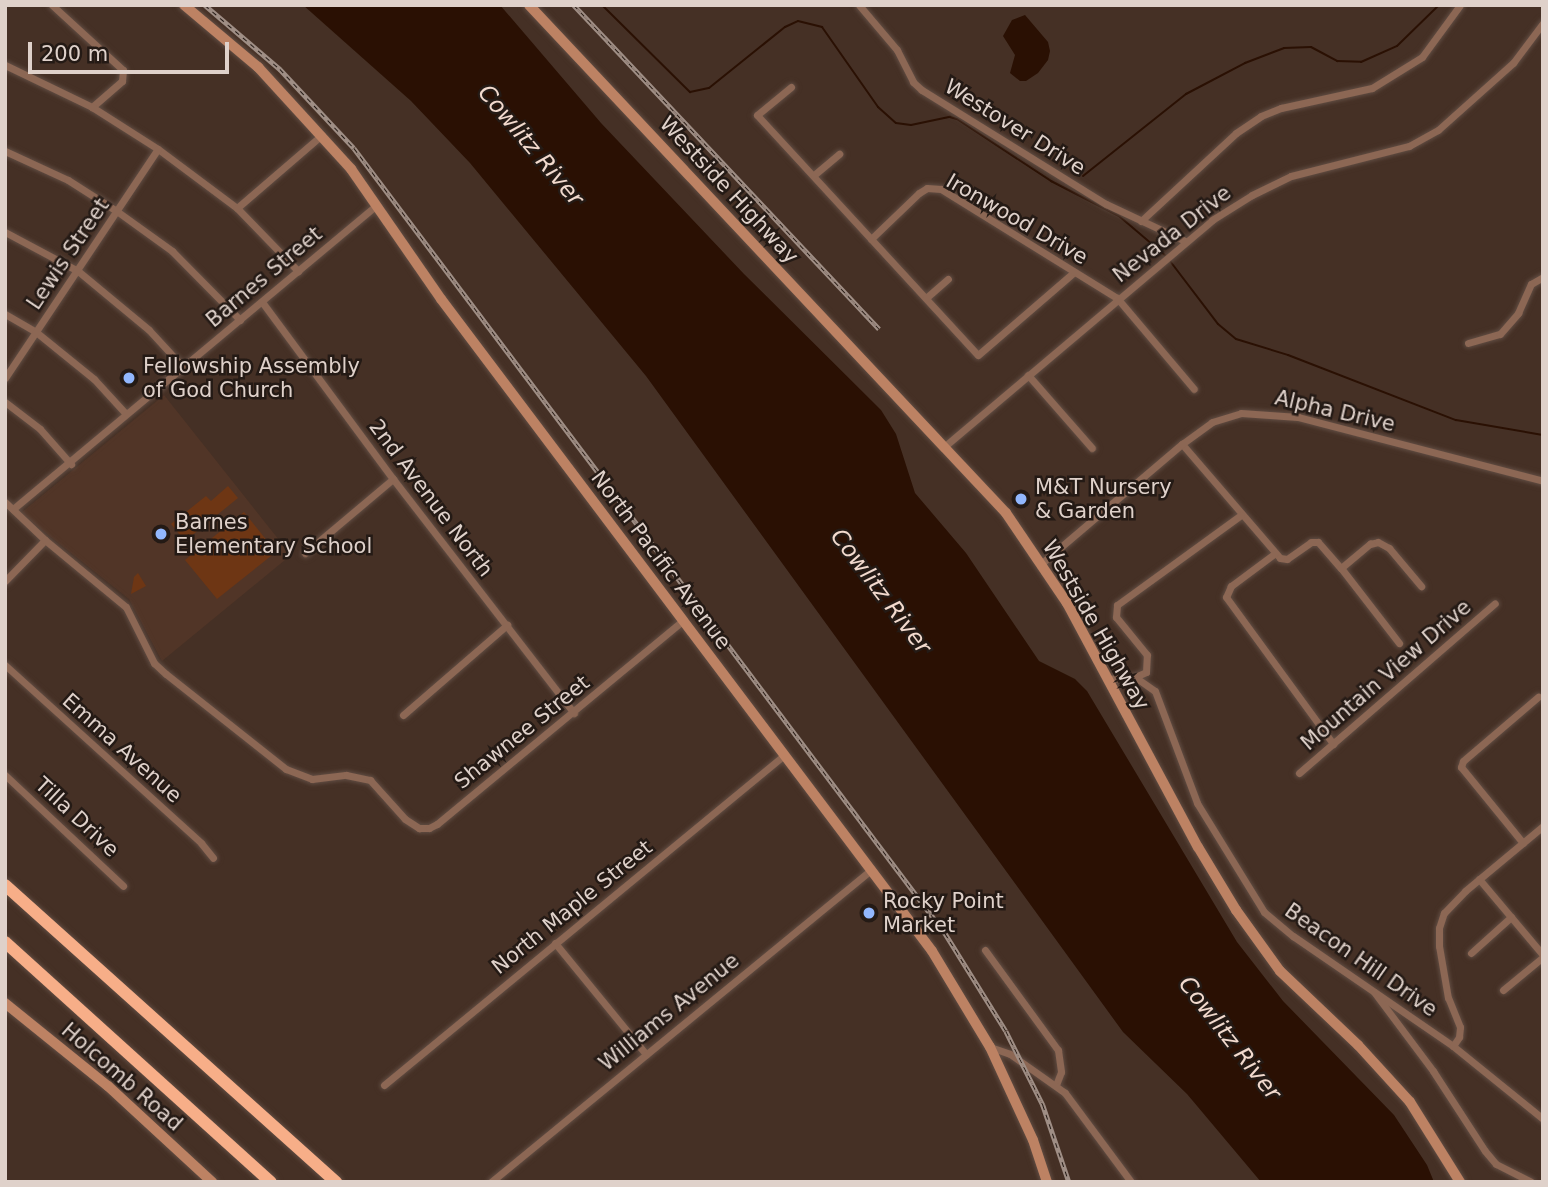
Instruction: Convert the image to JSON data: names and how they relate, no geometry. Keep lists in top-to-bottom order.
{
  "streets": {
    "street": [
      "Westover Drive",
      "Westside Highway",
      "Ironwood Drive",
      "Nevada Drive",
      "Lewis Street",
      "Barnes Street",
      "Alpha Drive",
      "2nd Avenue North",
      "North Pacific Avenue",
      "Mountain View Drive",
      "Shawnee Street",
      "Emma Avenue",
      "Tilla Drive",
      "North Maple Street",
      "Beacon Hill Drive",
      "Williams Avenue",
      "Holcomb Road"
    ]
  },
  "crossings": [
    ["Westover Drive", "Nevada Drive"],
    ["Westside Highway", "Nevada Drive"],
    ["Westside Highway", "Alpha Drive"],
    ["Ironwood Drive", "Nevada Drive"],
    ["Barnes Street", "2nd Avenue North"],
    ["Barnes Street", "North Pacific Avenue"],
    ["Barnes Street", "Shawnee Street"],
    ["2nd Avenue North", "Shawnee Street"],
    ["North Pacific Avenue", "Shawnee Street"],
    ["North Pacific Avenue", "North Maple Street"],
    ["North Pacific Avenue", "Williams Avenue"]
  ],
  "water": ["Cowlitz River"],
  "places": [
    "Fellowship Assembly of God Church",
    "M&T Nursery & Garden",
    "Barnes Elementary School",
    "Rocky Point Market"
  ],
  "scale_bar": "200 m"
}
